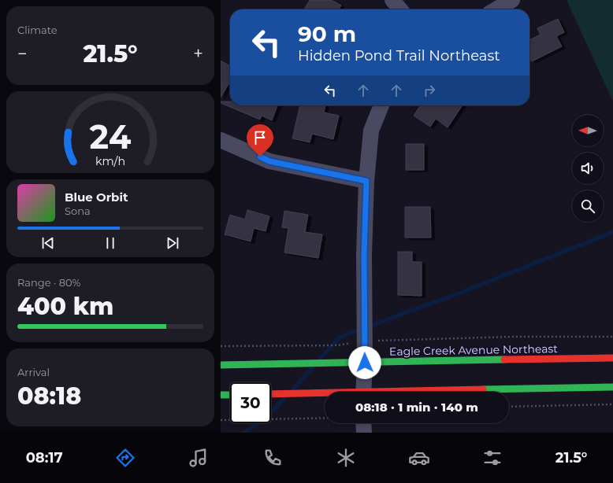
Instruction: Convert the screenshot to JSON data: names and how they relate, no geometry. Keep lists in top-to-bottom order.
{
  "streets": {
    "main road": ["Eagle Creek Avenue Northeast"]
  },
  "north": "left",
  "page": {
    "tile": [
      "Climate",
      ["Range · 80%", "400 km"],
      ["Arrival", "08:18"]
    ],
    "turn": ["90 m", "Hidden Pond Trail Northeast"],
    "heat": ["−", "21.5°", "+"],
    "song": ["Blue Orbit", "Sona"],
    "limit": "30",
    "trip": "08:18 · 1 min · 140 m",
    "tabs": ["08:17", "21.5°"],
    "gauge": ["24", "km/h"]
  }
}
